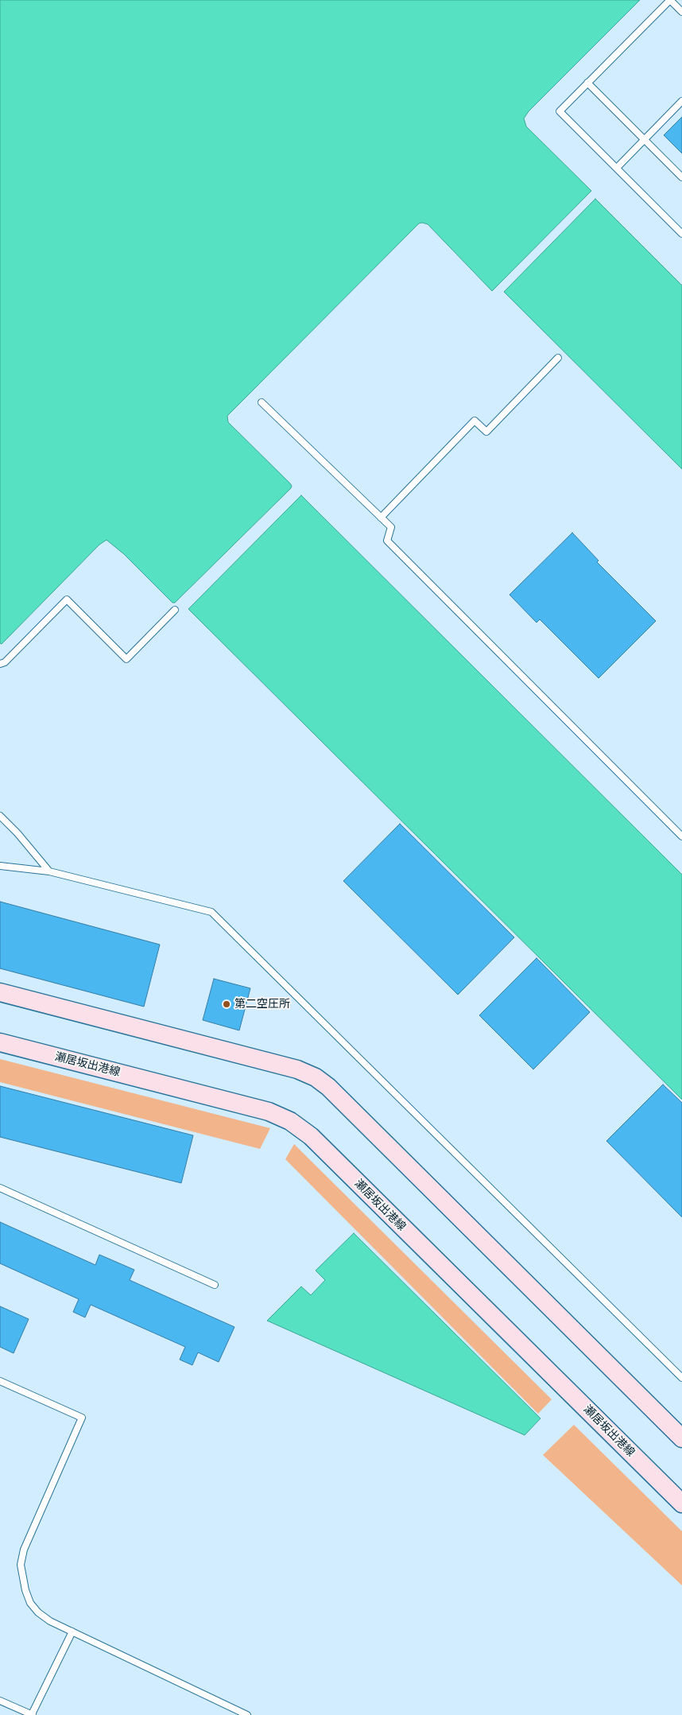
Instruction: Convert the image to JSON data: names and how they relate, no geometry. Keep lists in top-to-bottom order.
{
  "streets": {
    "main road": ["瀬居坂出港線"]
  },
  "places": ["第二空圧所"]
}
